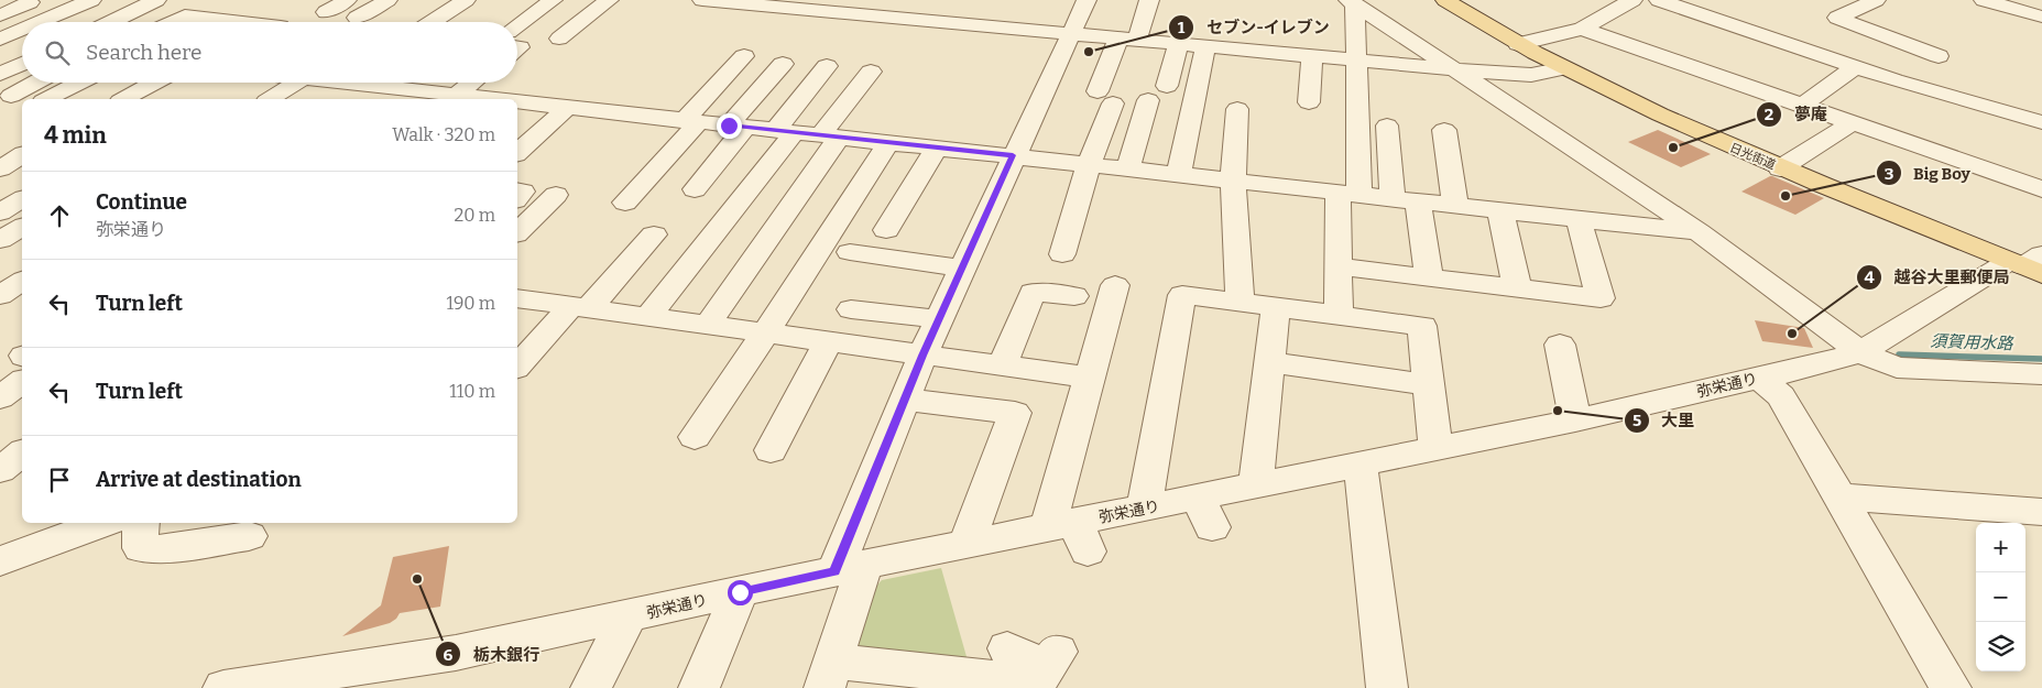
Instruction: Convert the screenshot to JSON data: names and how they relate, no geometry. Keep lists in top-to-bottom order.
{
  "streets": {
    "main road": ["日光街道"],
    "street": ["弥栄通り"]
  },
  "crossings": [
    ["日光街道", "弥栄通り"]
  ],
  "water": ["須賀用水路"],
  "places": [
    "セブン-イレブン",
    "夢庵",
    "Big Boy",
    "越谷大里郵便局",
    "大里",
    "栃木銀行"
  ],
  "page": {
    "search": "Search here",
    "heading": ["4 min", "Walk · 320 m"],
    "list": [
      ["Continue", "弥栄通り", "20 m"],
      ["Turn left", "190 m"],
      ["Turn left", "110 m"],
      "Arrive at destination"
    ],
    "map_buttons": ["+", "−"]
  }
}
